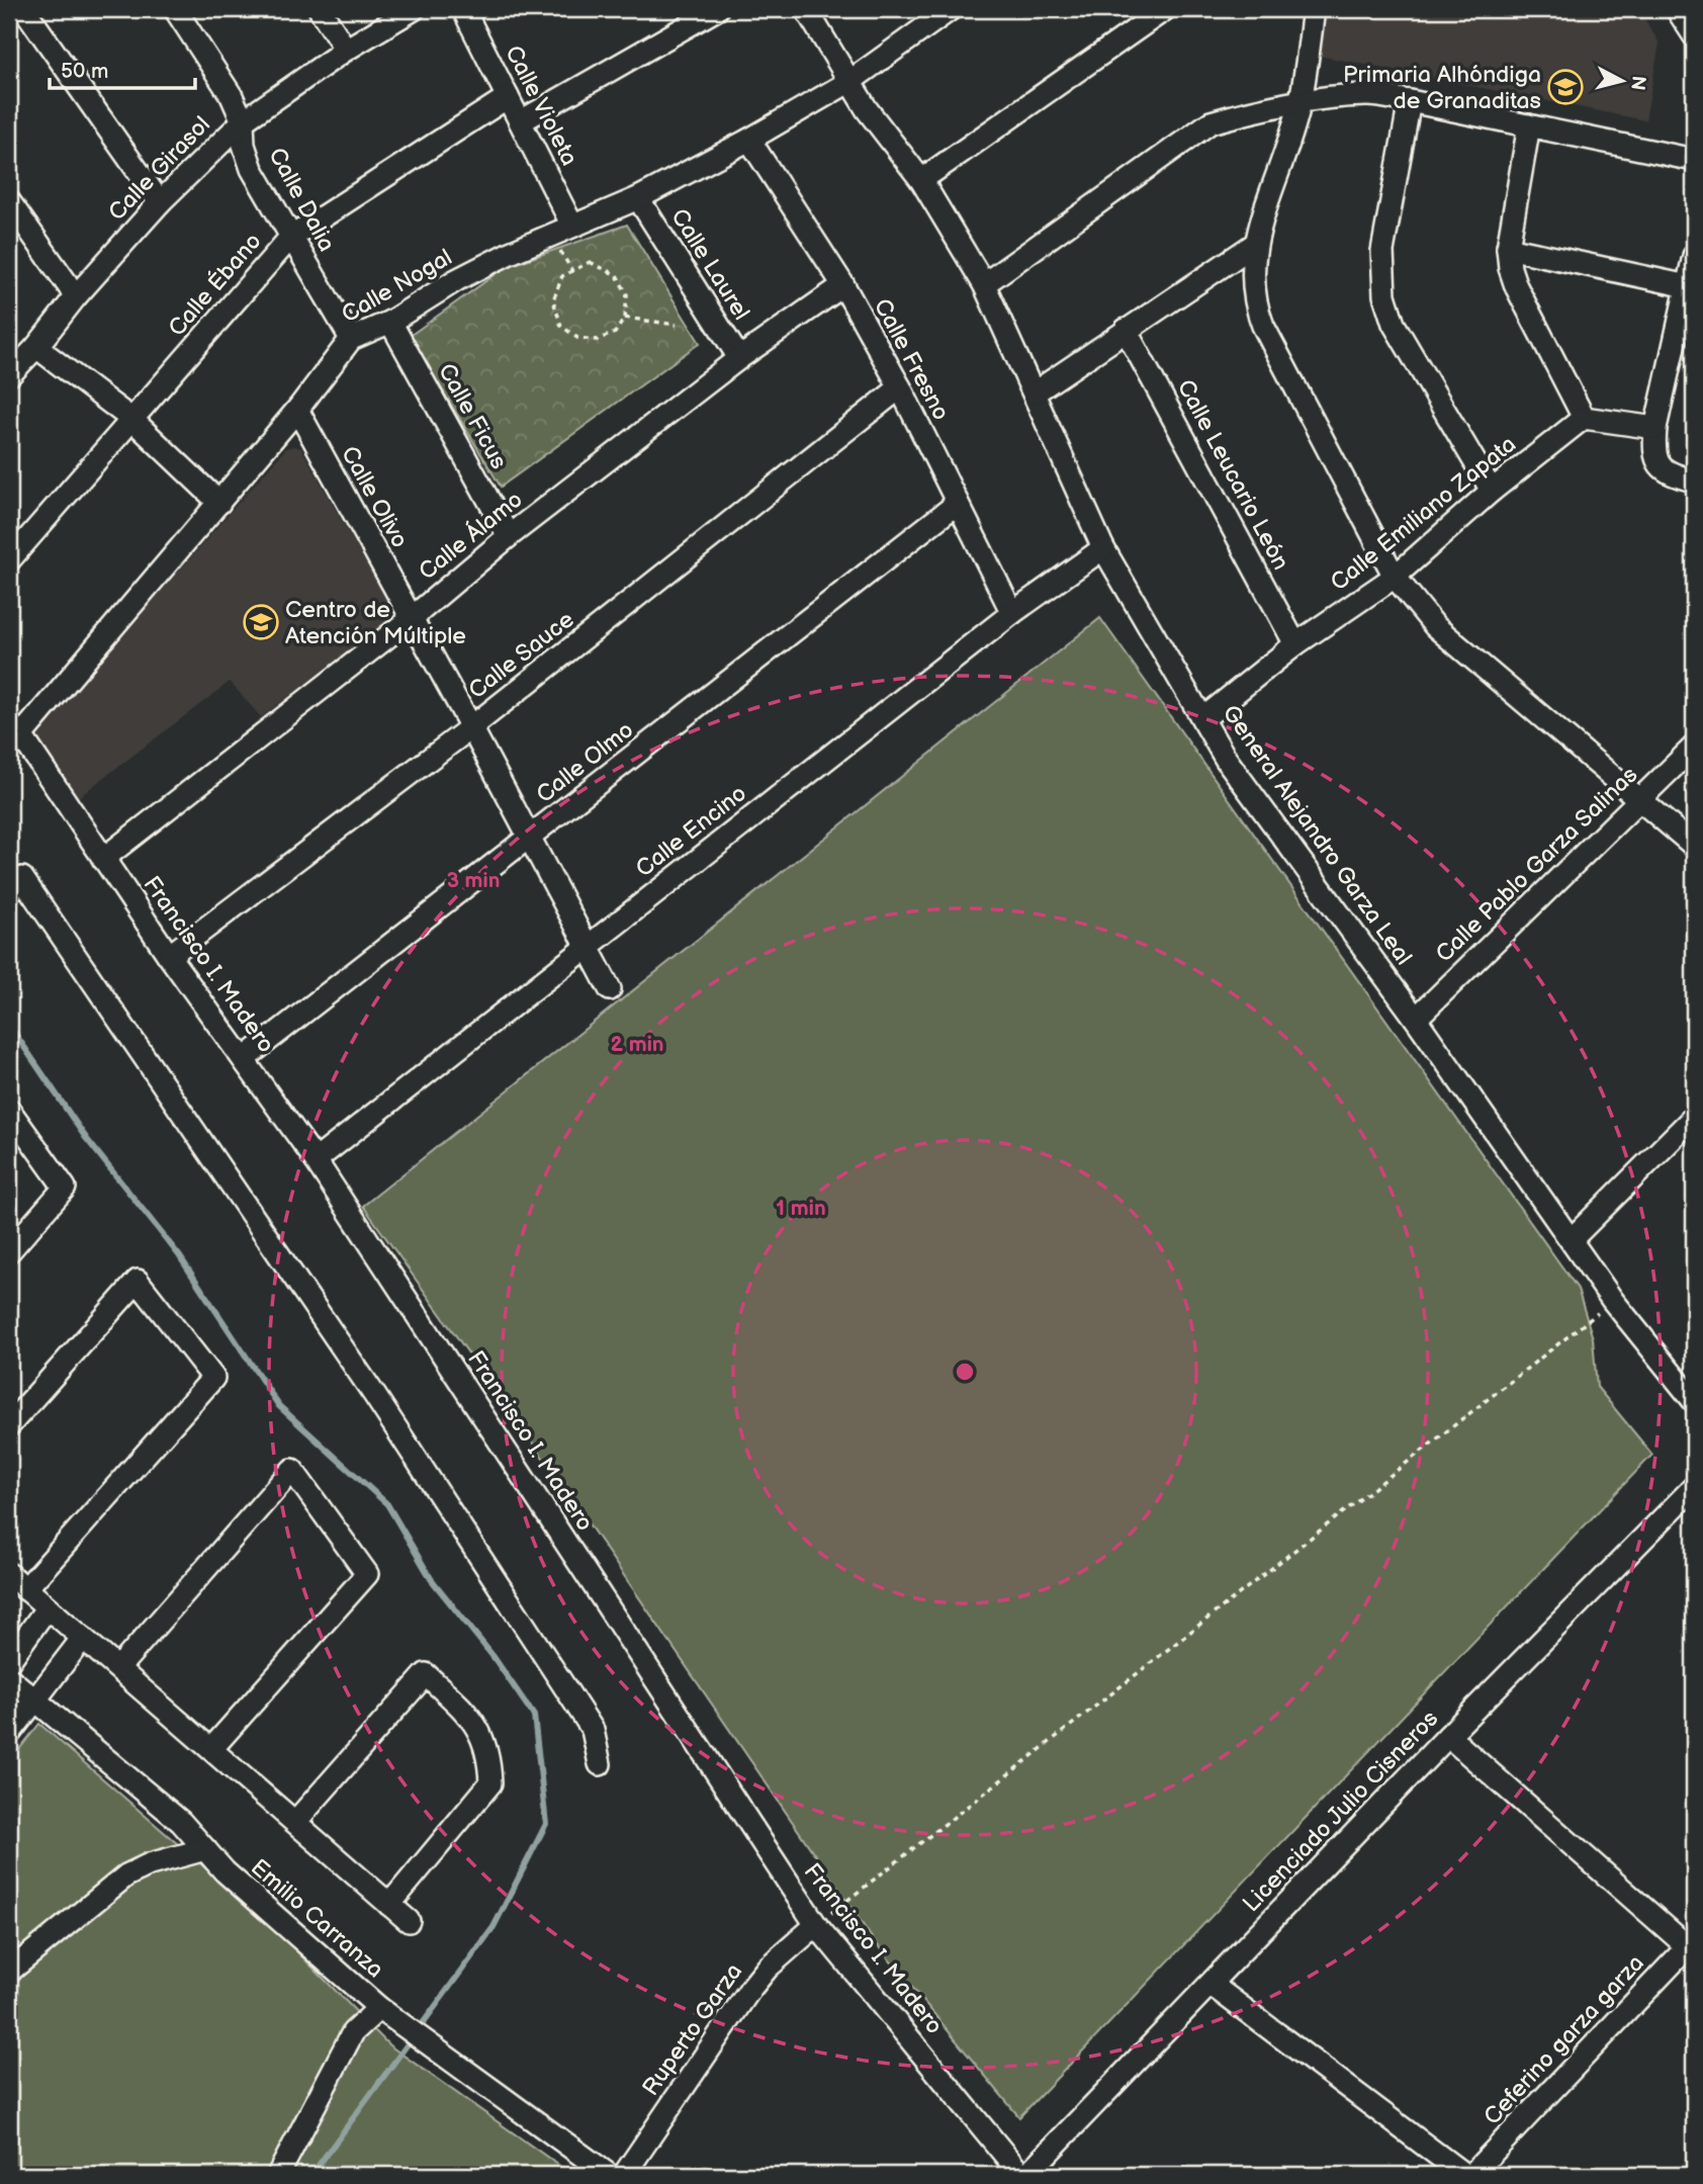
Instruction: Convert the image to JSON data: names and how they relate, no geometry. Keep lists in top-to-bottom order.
{
  "streets": {
    "street": [
      "Calle Violeta",
      "Calle Girasol",
      "Calle Dalia",
      "Calle Laurel",
      "Calle Ébano",
      "Calle Nogal",
      "Calle Fresno",
      "Calle Ficus",
      "Calle Leucario León",
      "Calle Olivo",
      "Calle Emiliano Zapata",
      "Calle Álamo",
      "Calle Sauce",
      "Calle Olmo",
      "Calle Encino",
      "General Alejandro Garza Leal",
      "Calle Pablo Garza Salinas",
      "Francisco I. Madero",
      "Licenciado Julio Cisneros",
      "Emilio Carranza",
      "Ruperto Garza",
      "Ceferino garza garza"
    ]
  },
  "crossings": [
    ["Calle Violeta", "Calle Ébano"],
    ["Calle Violeta", "Calle Nogal"],
    ["Calle Girasol", "Calle Dalia"],
    ["Calle Dalia", "Calle Ébano"],
    ["Calle Dalia", "Calle Nogal"],
    ["Calle Laurel", "Calle Nogal"],
    ["Calle Laurel", "Calle Álamo"],
    ["Calle Nogal", "Calle Fresno"],
    ["Calle Nogal", "Calle Ficus"],
    ["Calle Nogal", "Calle Olivo"],
    ["Calle Nogal", "General Alejandro Garza Leal"],
    ["Calle Nogal", "Francisco I. Madero"],
    ["Calle Fresno", "Calle Álamo"],
    ["Calle Fresno", "Calle Sauce"],
    ["Calle Fresno", "Calle Olmo"],
    ["Calle Fresno", "Calle Encino"],
    ["Calle Ficus", "Calle Álamo"],
    ["Calle Leucario León", "Calle Emiliano Zapata"],
    ["Calle Olivo", "Calle Álamo"],
    ["Calle Olivo", "Calle Sauce"],
    ["Calle Olivo", "Calle Olmo"],
    ["Calle Olivo", "Calle Encino"],
    ["Calle Emiliano Zapata", "General Alejandro Garza Leal"],
    ["Calle Álamo", "Francisco I. Madero"],
    ["Calle Sauce", "Francisco I. Madero"],
    ["Calle Olmo", "Francisco I. Madero"],
    ["Calle Encino", "General Alejandro Garza Leal"],
    ["Calle Encino", "Francisco I. Madero"],
    ["General Alejandro Garza Leal", "Calle Pablo Garza Salinas"],
    ["Francisco I. Madero", "Licenciado Julio Cisneros"],
    ["Francisco I. Madero", "Ruperto Garza"]
  ],
  "places": {
    "school or university": ["Primaria Alhóndiga de Granaditas", "Centro de Atención Múltiple"]
  },
  "scale_bar": "50 m",
  "north": "right",
  "rings": ["3 min", "2 min", "1 min"]
}
